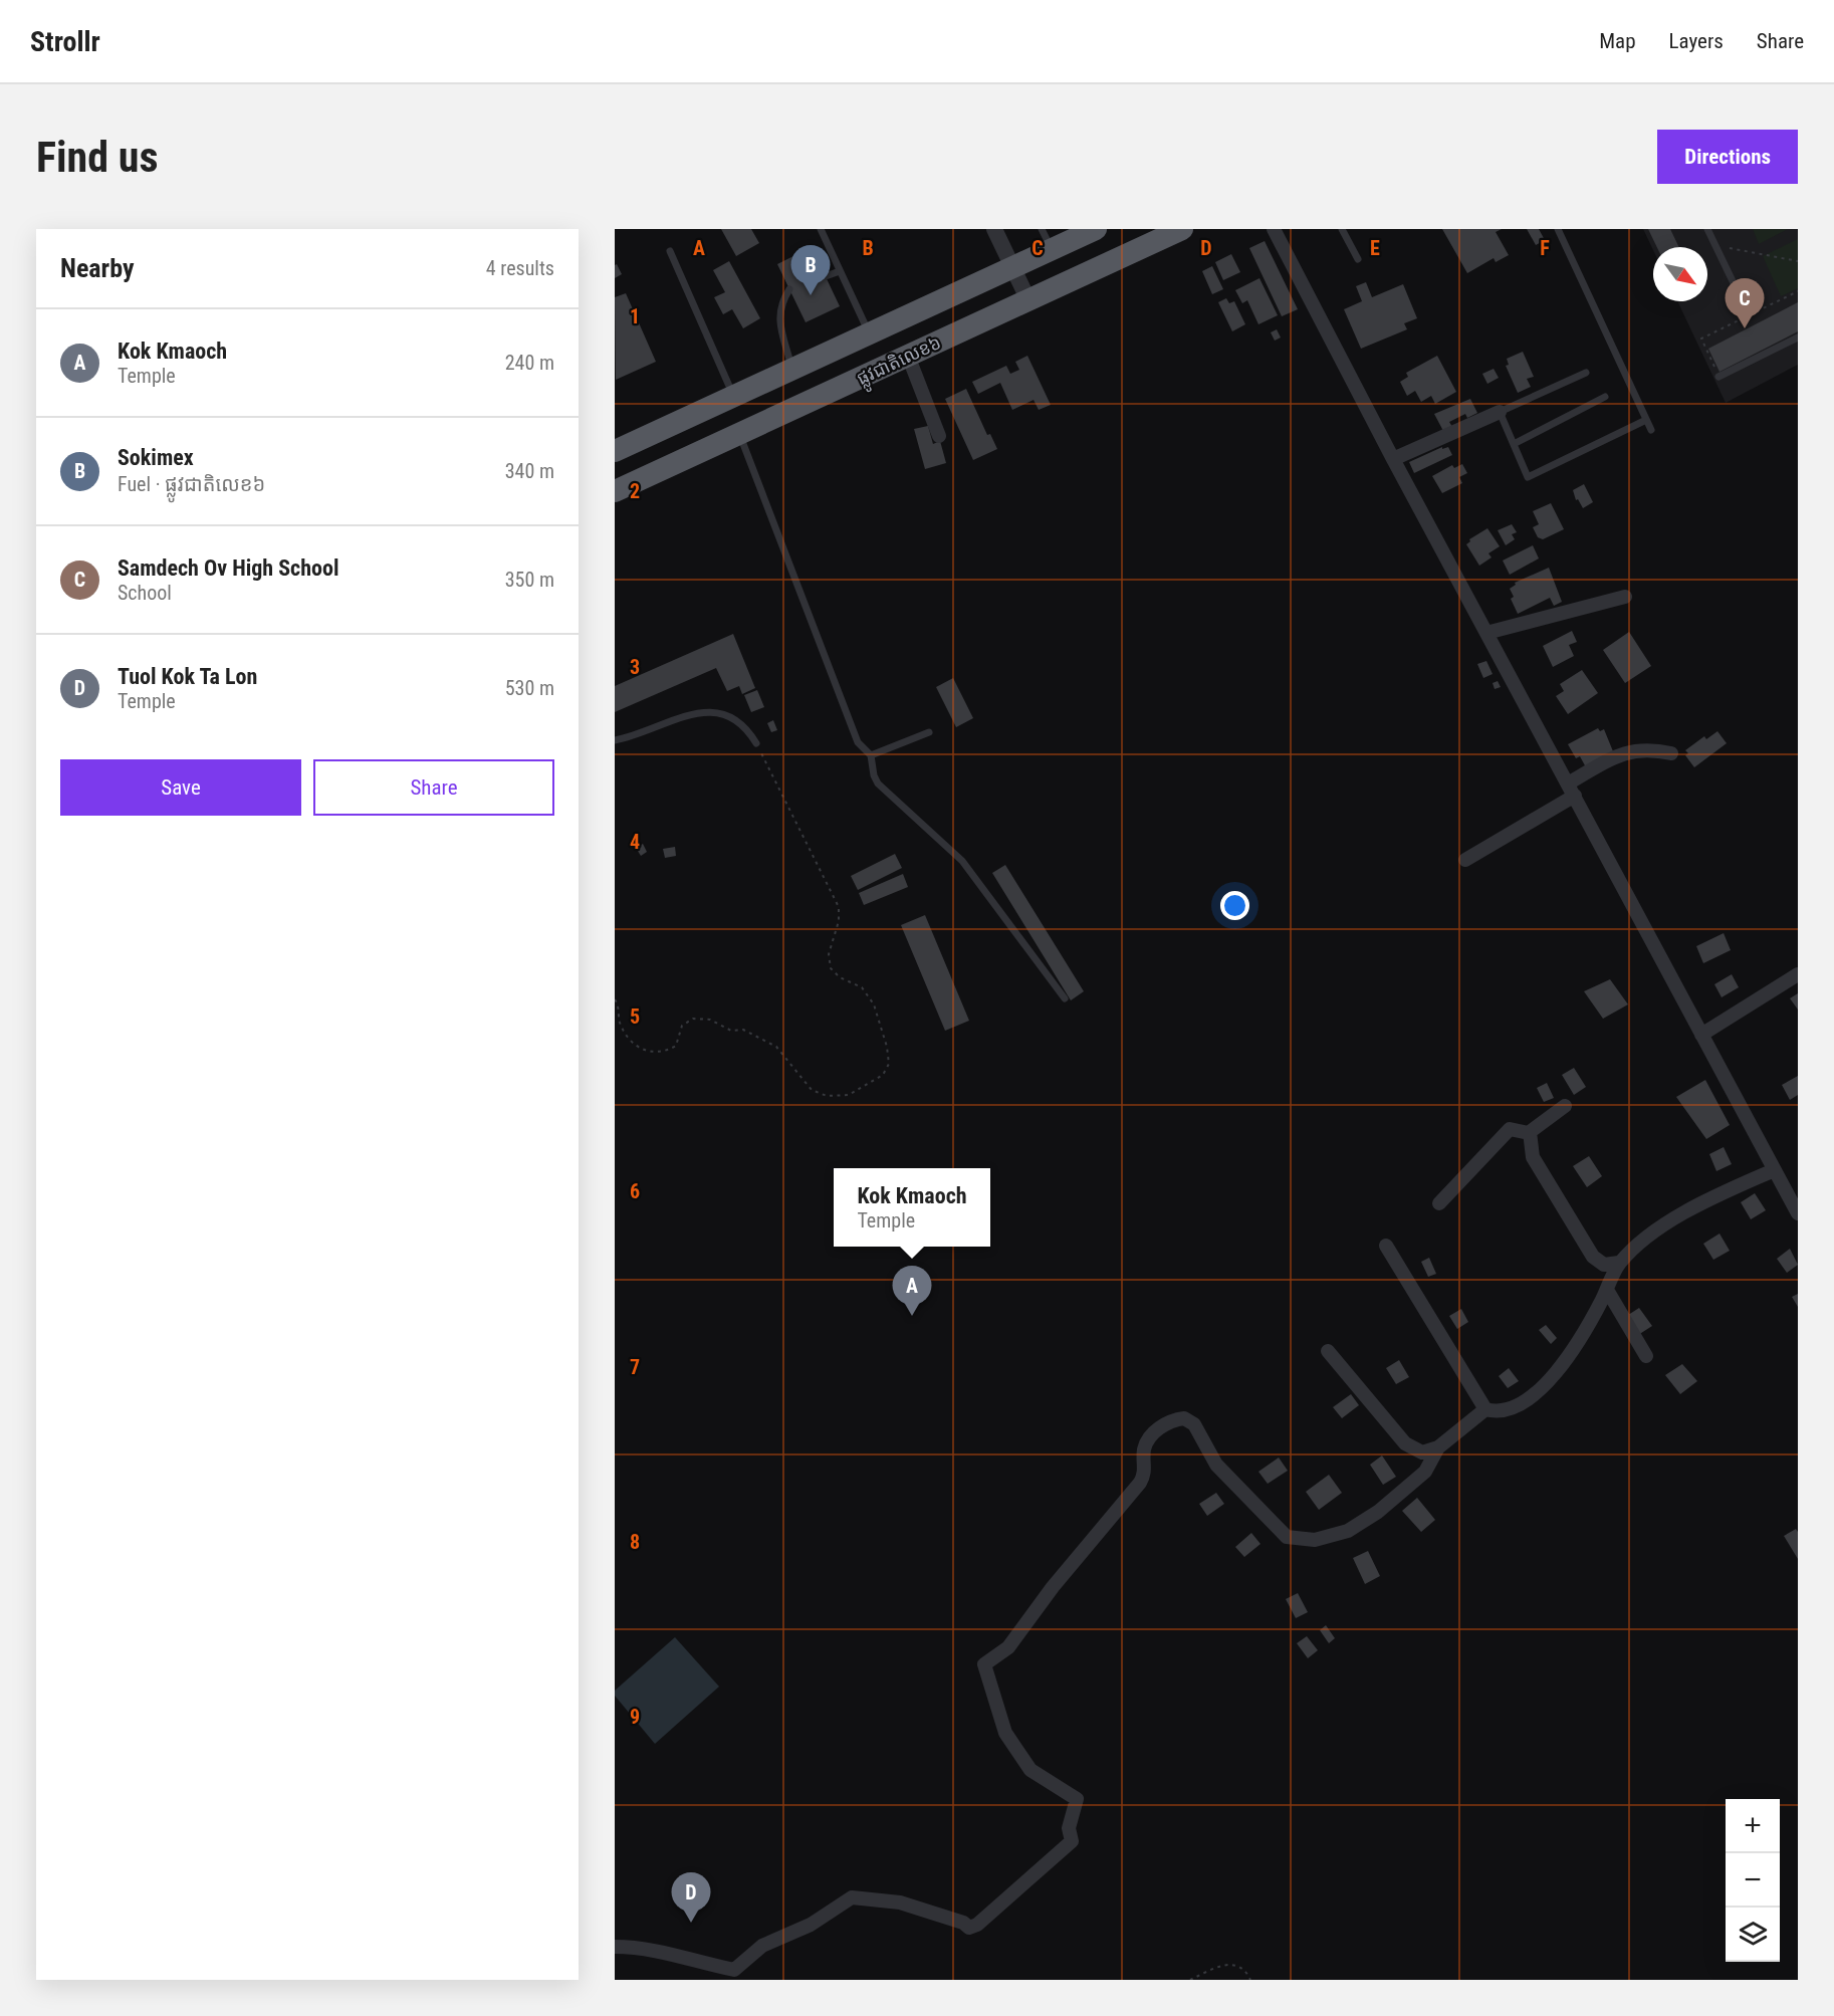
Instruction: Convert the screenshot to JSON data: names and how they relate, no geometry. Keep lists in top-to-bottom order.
{
  "streets": {
    "highway": ["ផ្លូវជាតិលេខ៦"]
  },
  "north": "bottom right",
  "page": {
    "header": "Strollr",
    "nav": ["Map", "Layers", "Share"],
    "buttons": [
      "Directions",
      ["Save", "Share"]
    ],
    "title": "Find us",
    "heading": ["Nearby", "4 results"],
    "pins": [
      "B",
      "C",
      "A",
      "D"
    ],
    "list": [
      {
        "mark": "A",
        "name": "Kok Kmaoch",
        "note": "Temple",
        "value": "240 m"
      },
      {
        "mark": "B",
        "name": "Sokimex",
        "note": "Fuel · ផ្លូវជាតិលេខ៦",
        "value": "340 m"
      },
      {
        "mark": "C",
        "name": "Samdech Ov High School",
        "note": "School",
        "value": "350 m"
      },
      {
        "mark": "D",
        "name": "Tuol Kok Ta Lon",
        "note": "Temple",
        "value": "530 m"
      }
    ],
    "popup": ["Kok Kmaoch", "Temple"],
    "map_buttons": ["+", "−"]
  },
  "grid": {
    "columns": [
      "A",
      "B",
      "C",
      "D",
      "E",
      "F"
    ],
    "rows": [
      "1",
      "2",
      "3",
      "4",
      "5",
      "6",
      "7",
      "8",
      "9"
    ]
  }
}
